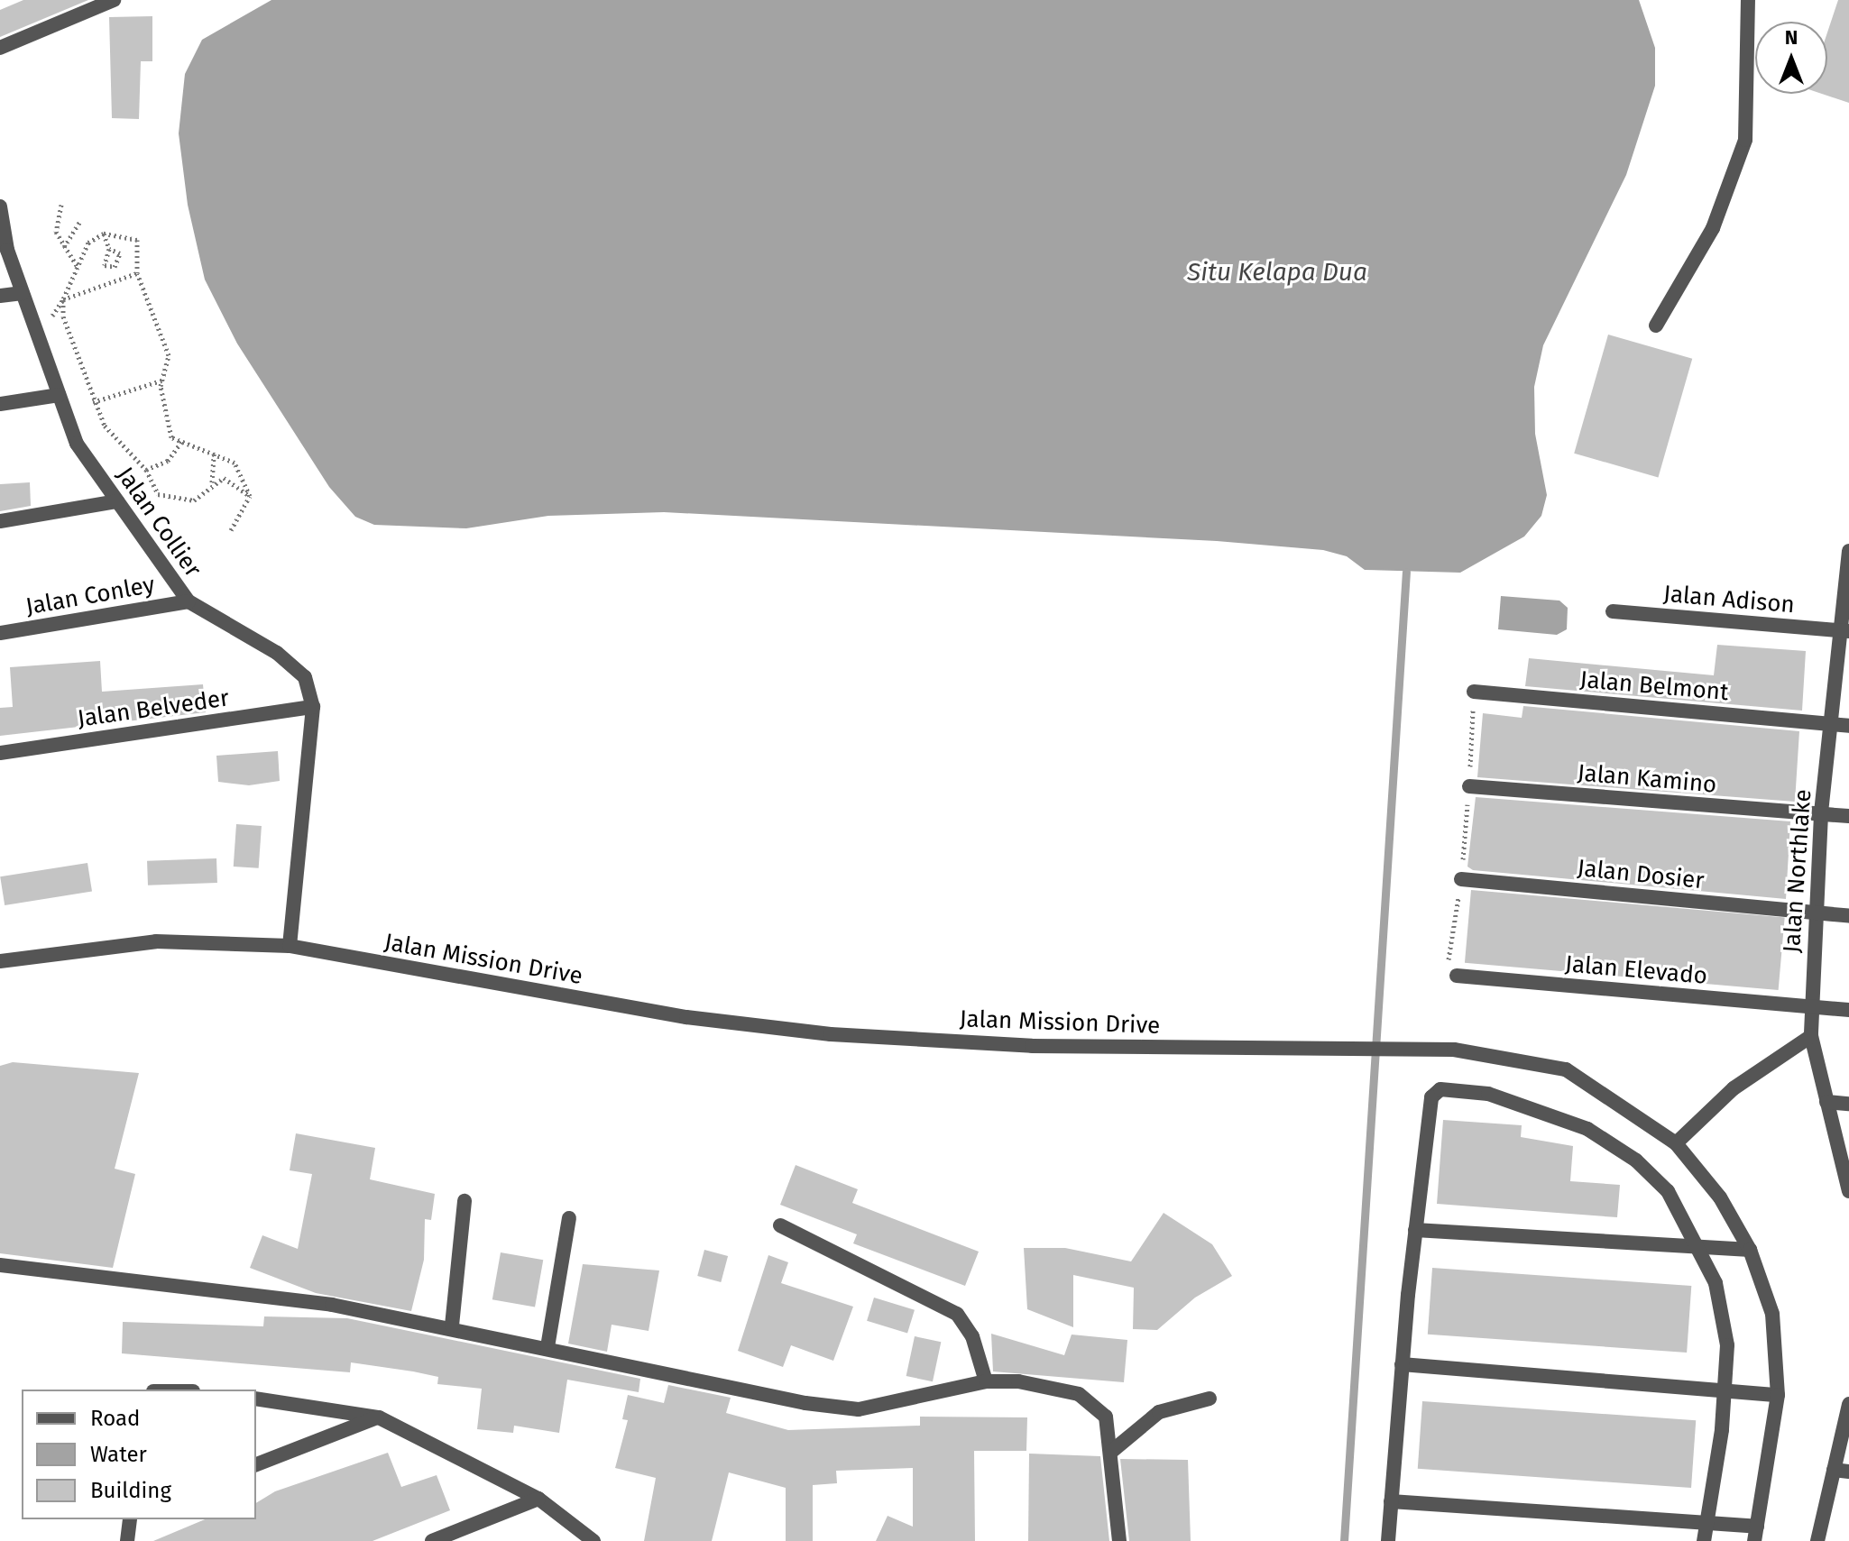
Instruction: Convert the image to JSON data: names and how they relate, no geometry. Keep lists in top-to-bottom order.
{
  "streets": {
    "street": [
      "Jalan Collier",
      "Jalan Conley",
      "Jalan Adison",
      "Jalan Belmont",
      "Jalan Belveder",
      "Jalan Kamino",
      "Jalan Northlake",
      "Jalan Dosier",
      "Jalan Mission Drive",
      "Jalan Elevado"
    ]
  },
  "crossings": [
    ["Jalan Collier", "Jalan Conley"],
    ["Jalan Collier", "Jalan Belveder"],
    ["Jalan Collier", "Jalan Mission Drive"],
    ["Jalan Adison", "Jalan Northlake"],
    ["Jalan Belmont", "Jalan Northlake"],
    ["Jalan Kamino", "Jalan Northlake"],
    ["Jalan Northlake", "Jalan Dosier"],
    ["Jalan Northlake", "Jalan Elevado"]
  ],
  "water": ["Situ Kelapa Dua"],
  "legend": ["Road", "Water", "Building"],
  "north": "top"
}
